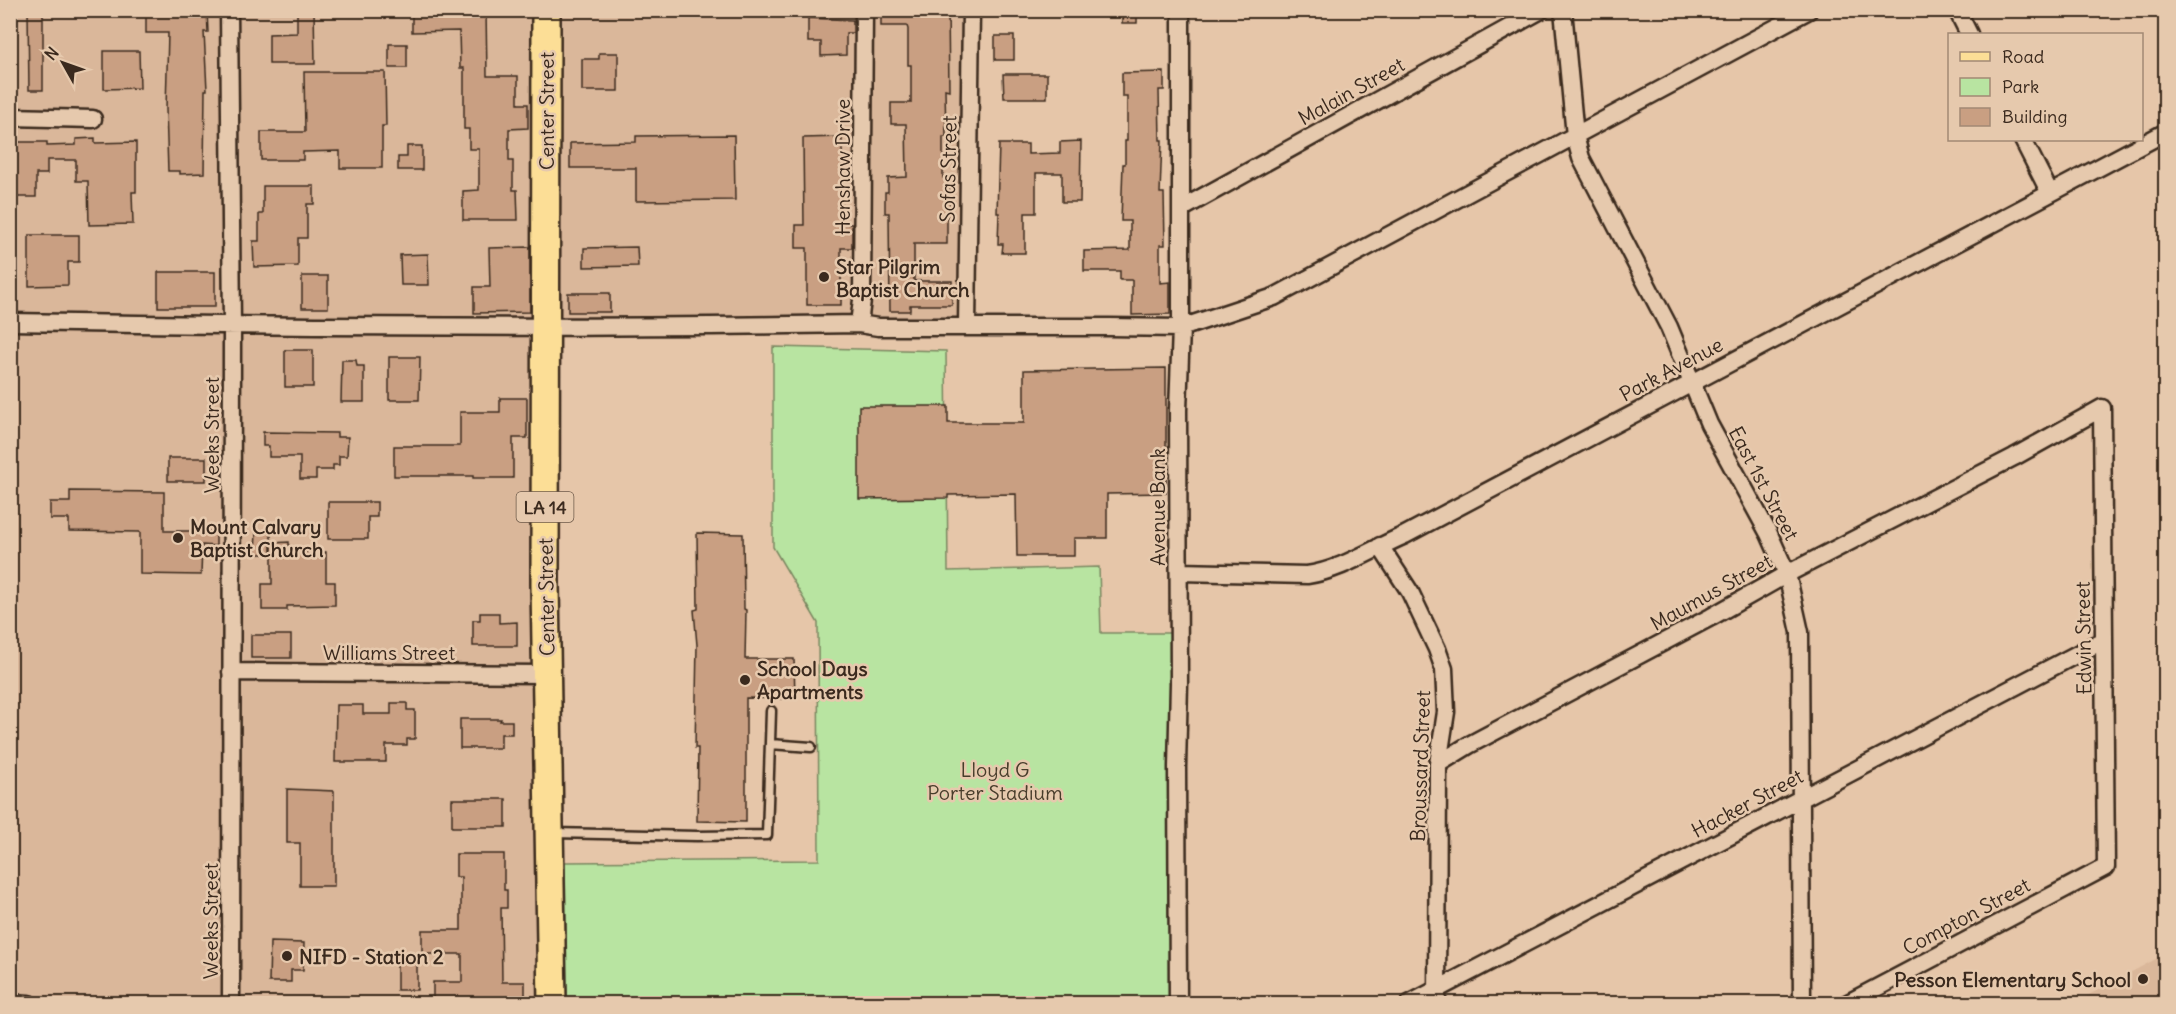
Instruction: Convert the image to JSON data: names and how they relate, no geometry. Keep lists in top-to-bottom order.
{
  "streets": {
    "main road": ["Center Street", "LA 14"],
    "street": [
      "Malain Street",
      "Henshaw Drive",
      "Sofas Street",
      "Park Avenue",
      "Weeks Street",
      "East 1st Street",
      "Avenue Bank",
      "Maumus Street",
      "Edwin Street",
      "Williams Street",
      "Broussard Street",
      "Hacker Street",
      "Compton Street"
    ]
  },
  "crossings": [
    ["Malain Street", "Avenue Bank"],
    ["Center Street", "Williams Street"],
    ["Park Avenue", "East 1st Street"],
    ["Park Avenue", "Avenue Bank"],
    ["Park Avenue", "Broussard Street"],
    ["Weeks Street", "Williams Street"],
    ["East 1st Street", "Maumus Street"],
    ["East 1st Street", "Hacker Street"],
    ["Maumus Street", "Edwin Street"],
    ["Maumus Street", "Broussard Street"],
    ["Edwin Street", "Hacker Street"],
    ["Edwin Street", "Compton Street"],
    ["Broussard Street", "Hacker Street"]
  ],
  "parks": ["Lloyd G Porter Stadium"],
  "places": [
    "Star Pilgrim Baptist Church",
    "Mount Calvary Baptist Church",
    "School Days Apartments",
    "NIFD - Station 2",
    "Pesson Elementary School"
  ],
  "legend": ["Road", "Park", "Building"],
  "north": "top left"
}
